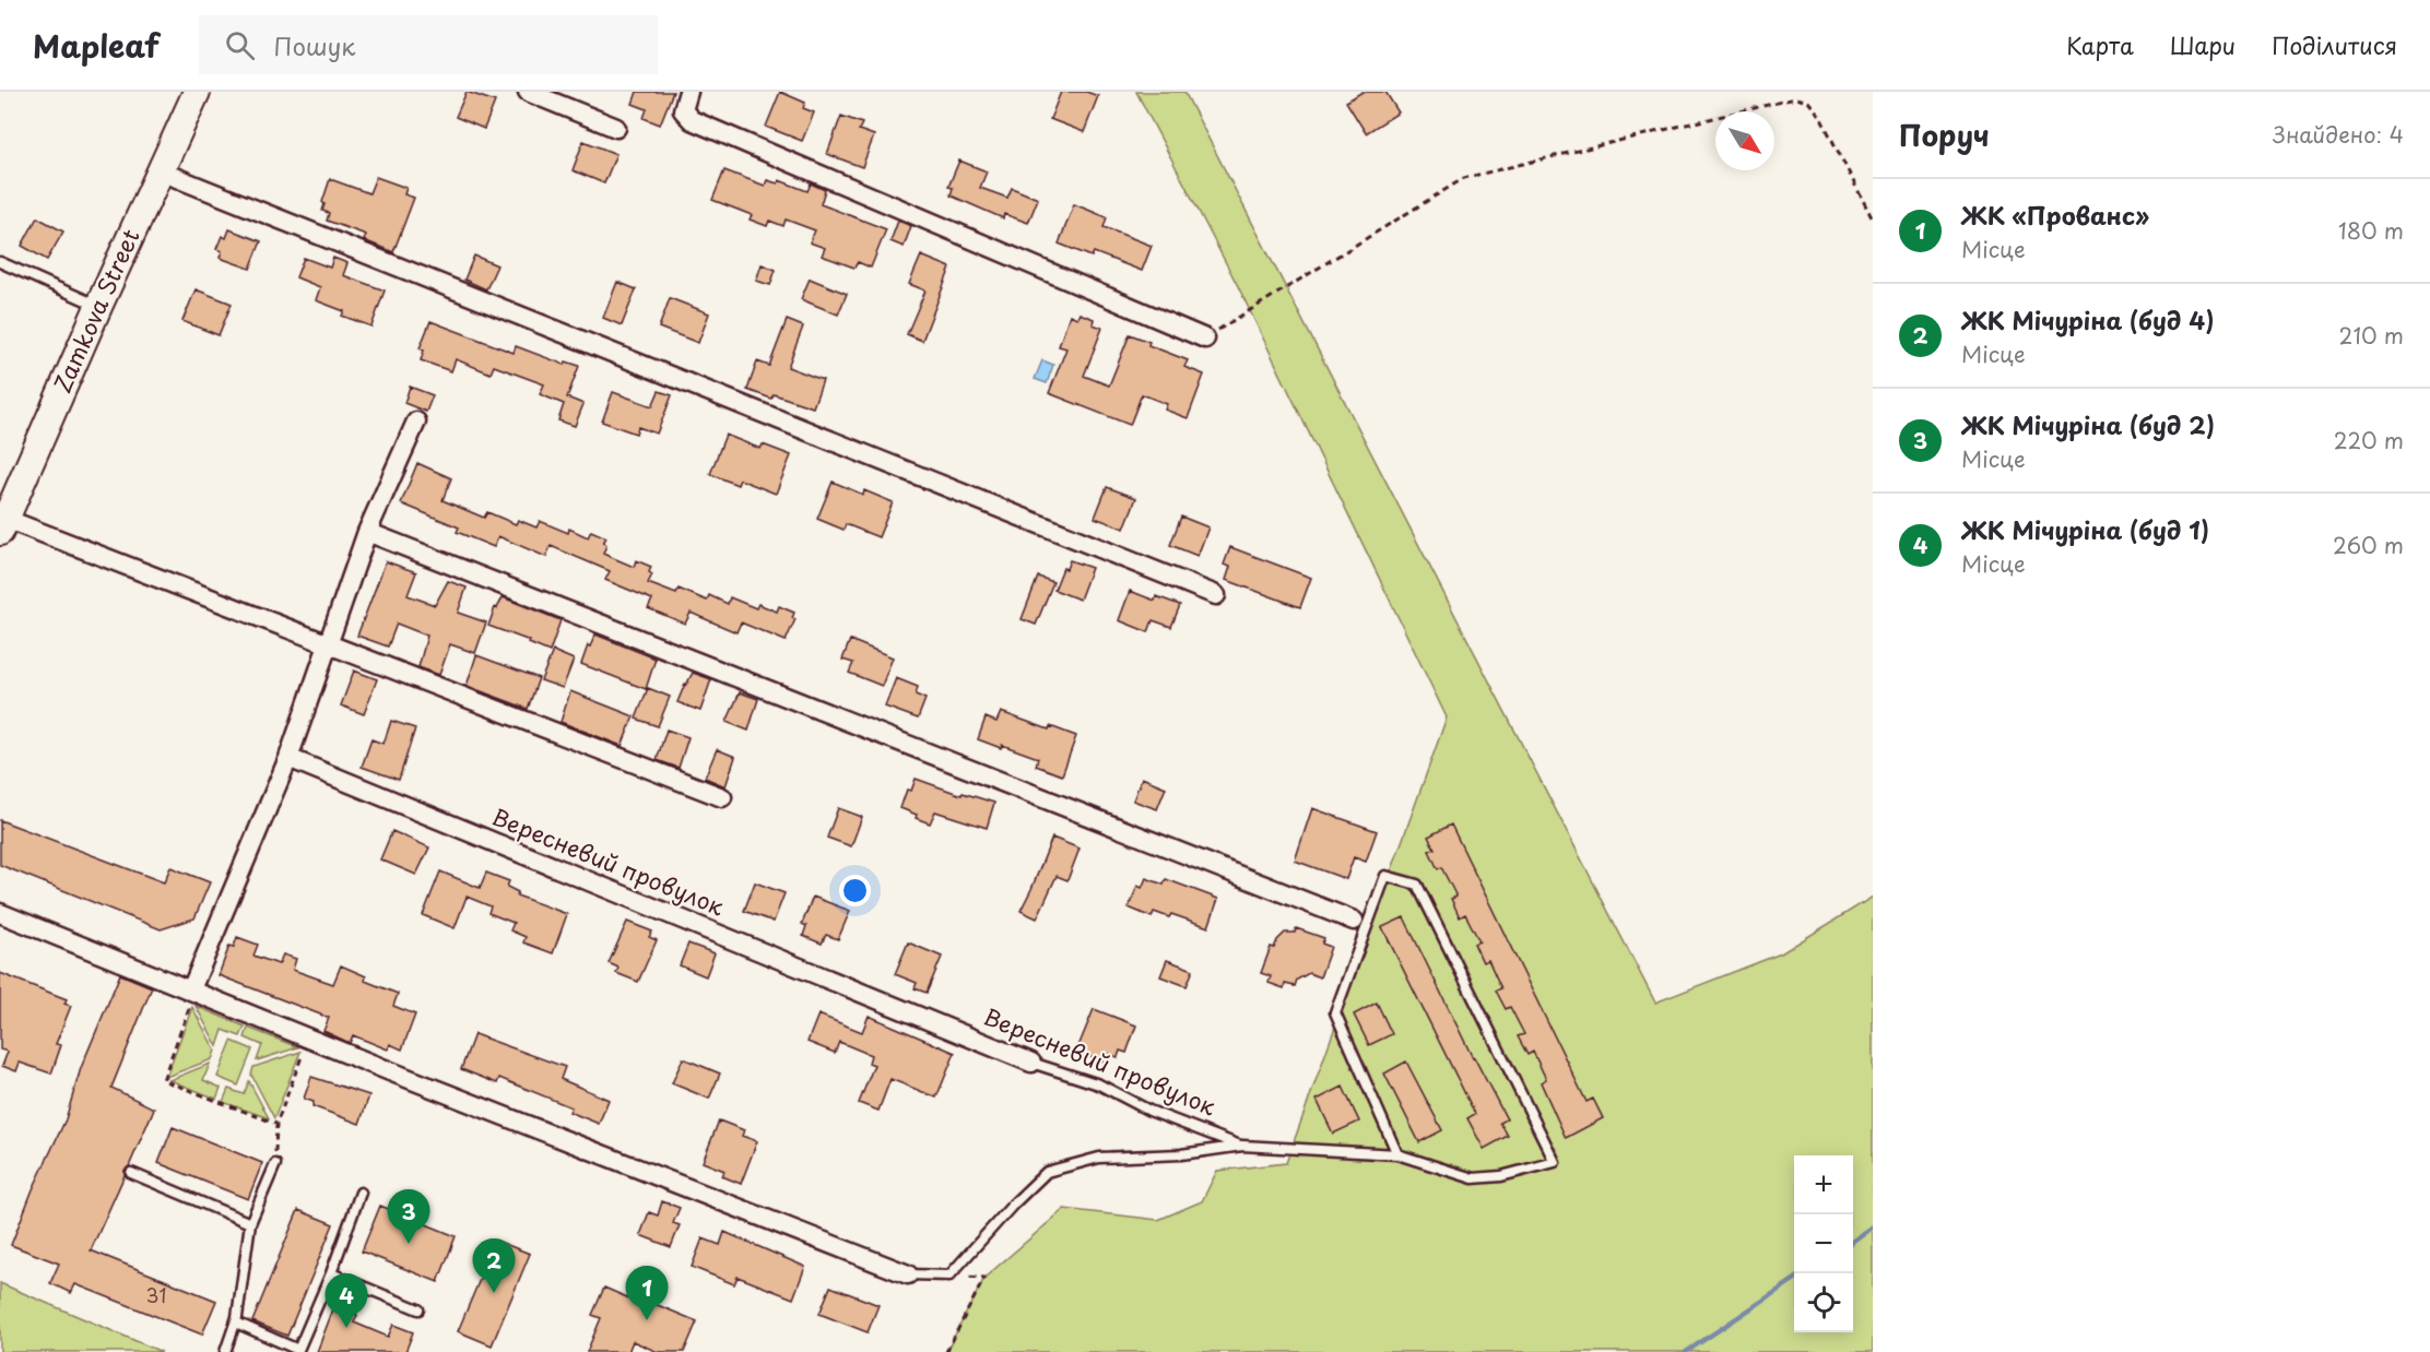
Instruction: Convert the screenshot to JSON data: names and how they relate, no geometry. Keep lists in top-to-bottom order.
{
  "streets": {
    "street": ["Zamkova Street", "Вересневий провулок"]
  },
  "house_numbers": ["31"],
  "north": "bottom right",
  "page": {
    "header": "Mapleaf",
    "search": "Пошук",
    "nav": ["Карта", "Шари", "Поділитися"],
    "heading": ["Поруч", "Знайдено: 4"],
    "list": [
      {
        "mark": "1",
        "name": "ЖК «Прованс»",
        "note": "Місце",
        "value": "180 m"
      },
      {
        "mark": "2",
        "name": "ЖК Мічуріна (буд 4)",
        "note": "Місце",
        "value": "210 m"
      },
      {
        "mark": "3",
        "name": "ЖК Мічуріна (буд 2)",
        "note": "Місце",
        "value": "220 m"
      },
      {
        "mark": "4",
        "name": "ЖК Мічуріна (буд 1)",
        "note": "Місце",
        "value": "260 m"
      }
    ],
    "map_buttons": ["+", "−"],
    "pins": [
      "3",
      "2",
      "1",
      "4"
    ]
  }
}
